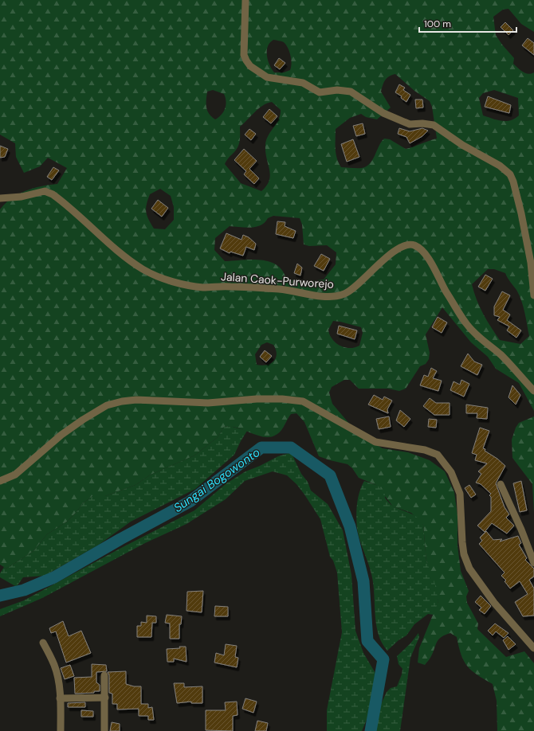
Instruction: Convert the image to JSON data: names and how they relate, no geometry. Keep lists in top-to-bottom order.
{
  "streets": {
    "street": ["Jalan Caok-Purworejo"]
  },
  "water": ["Sungai Bogowonto"],
  "scale_bar": "100 m"
}
